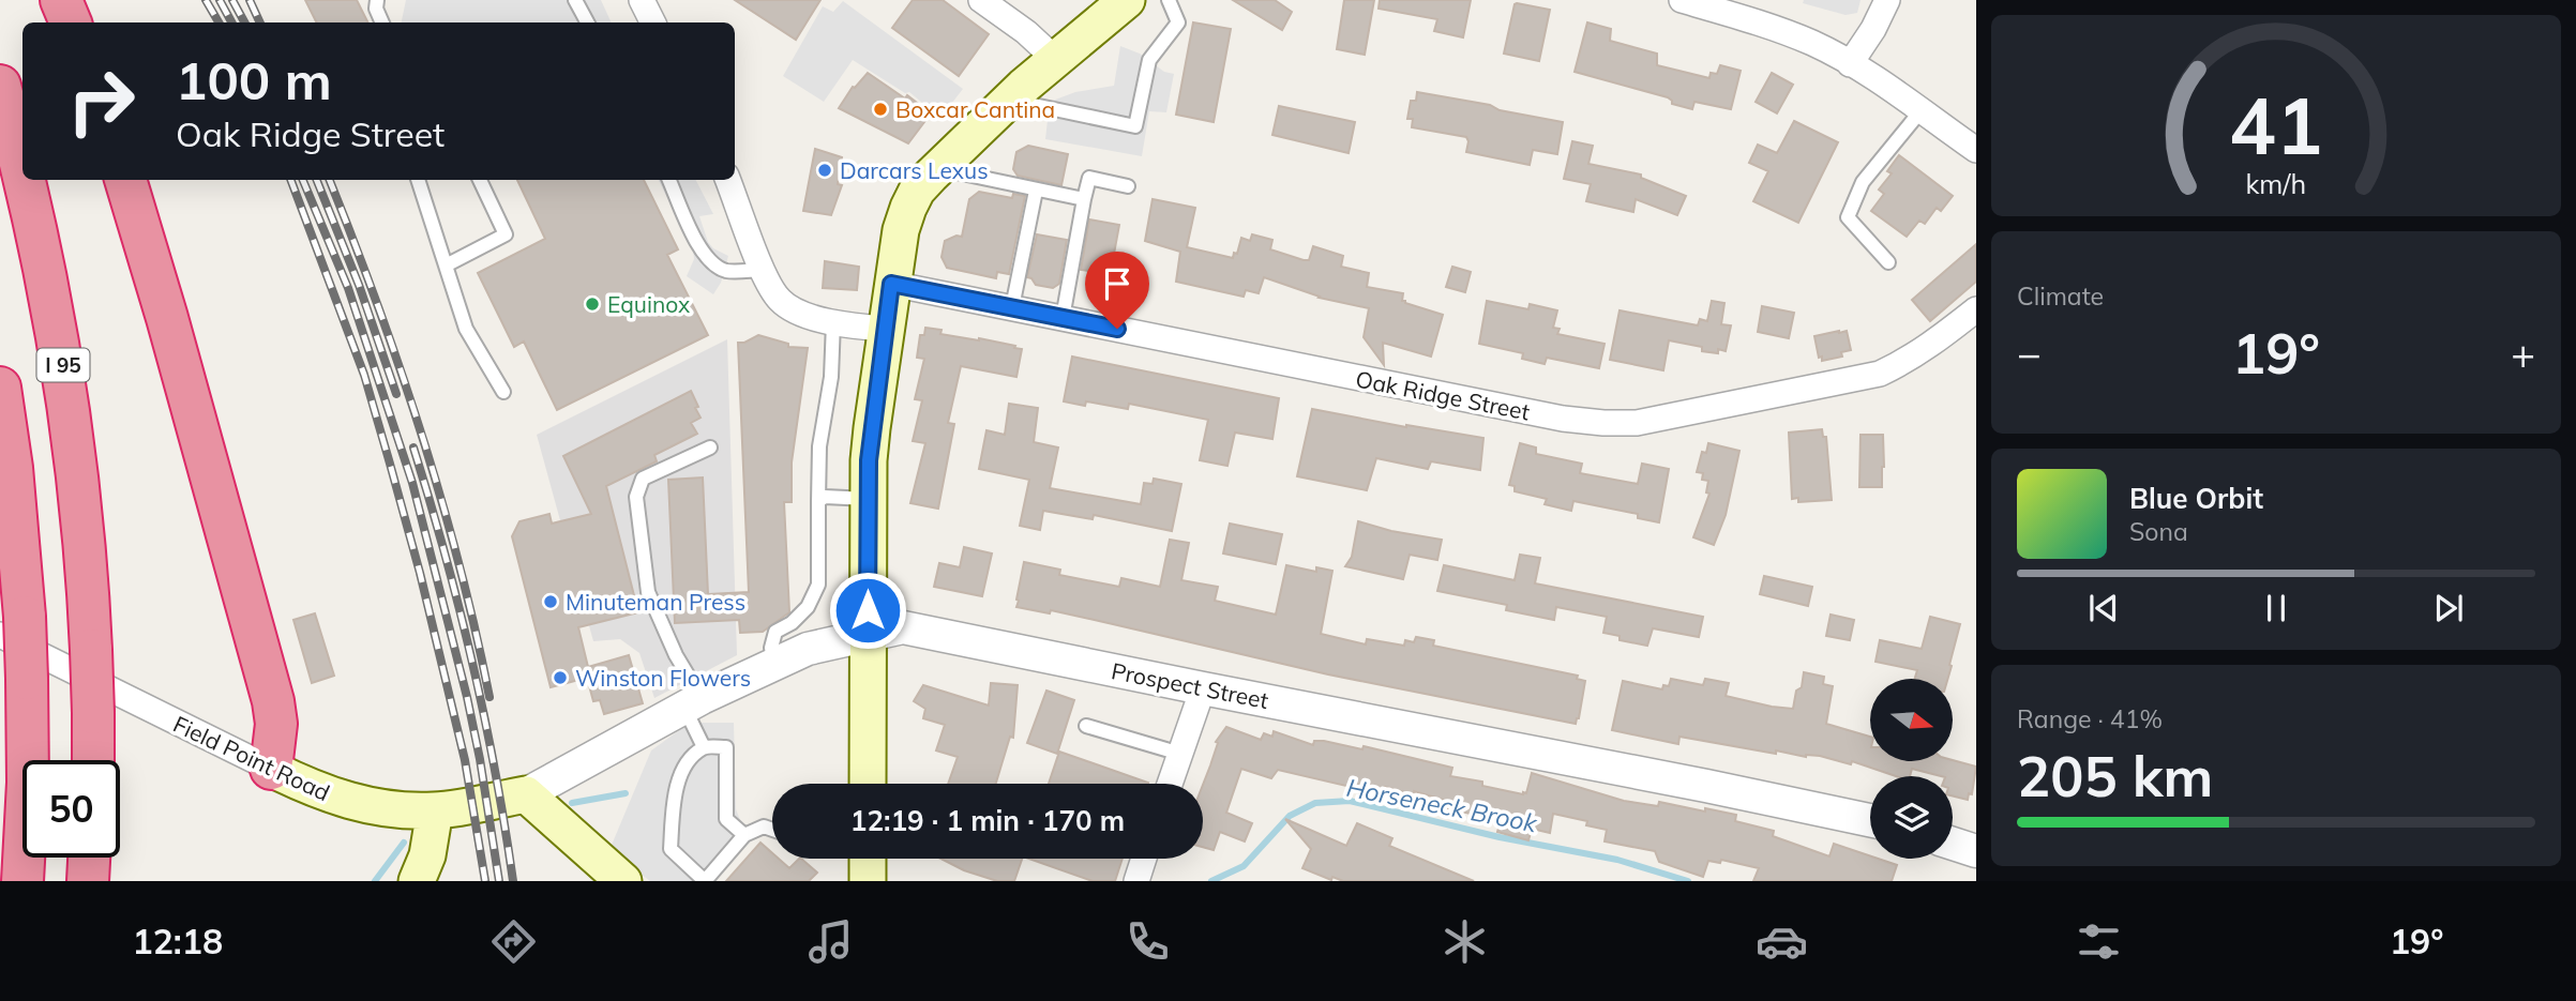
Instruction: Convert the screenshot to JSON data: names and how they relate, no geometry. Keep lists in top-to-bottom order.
{
  "streets": {
    "highway": ["I 95"],
    "main road": ["Field Point Road"],
    "street": ["Oak Ridge Street", "Prospect Street"]
  },
  "crossings": [
    ["Prospect Street", "Field Point Road"]
  ],
  "water": ["Horseneck Brook"],
  "places": [
    "Boxcar Cantina",
    "Darcars Lexus",
    "Equinox",
    "Minuteman Press",
    "Winston Flowers"
  ],
  "north": "right",
  "page": {
    "turn": ["100 m", "Oak Ridge Street"],
    "tile": [
      "Climate",
      ["Range · 41%", "205 km"]
    ],
    "heat": ["−", "19°", "+"],
    "song": ["Blue Orbit", "Sona"],
    "limit": "50",
    "trip": "12:19 · 1 min · 170 m",
    "tabs": ["12:18", "19°"],
    "gauge": ["41", "km/h"]
  }
}
